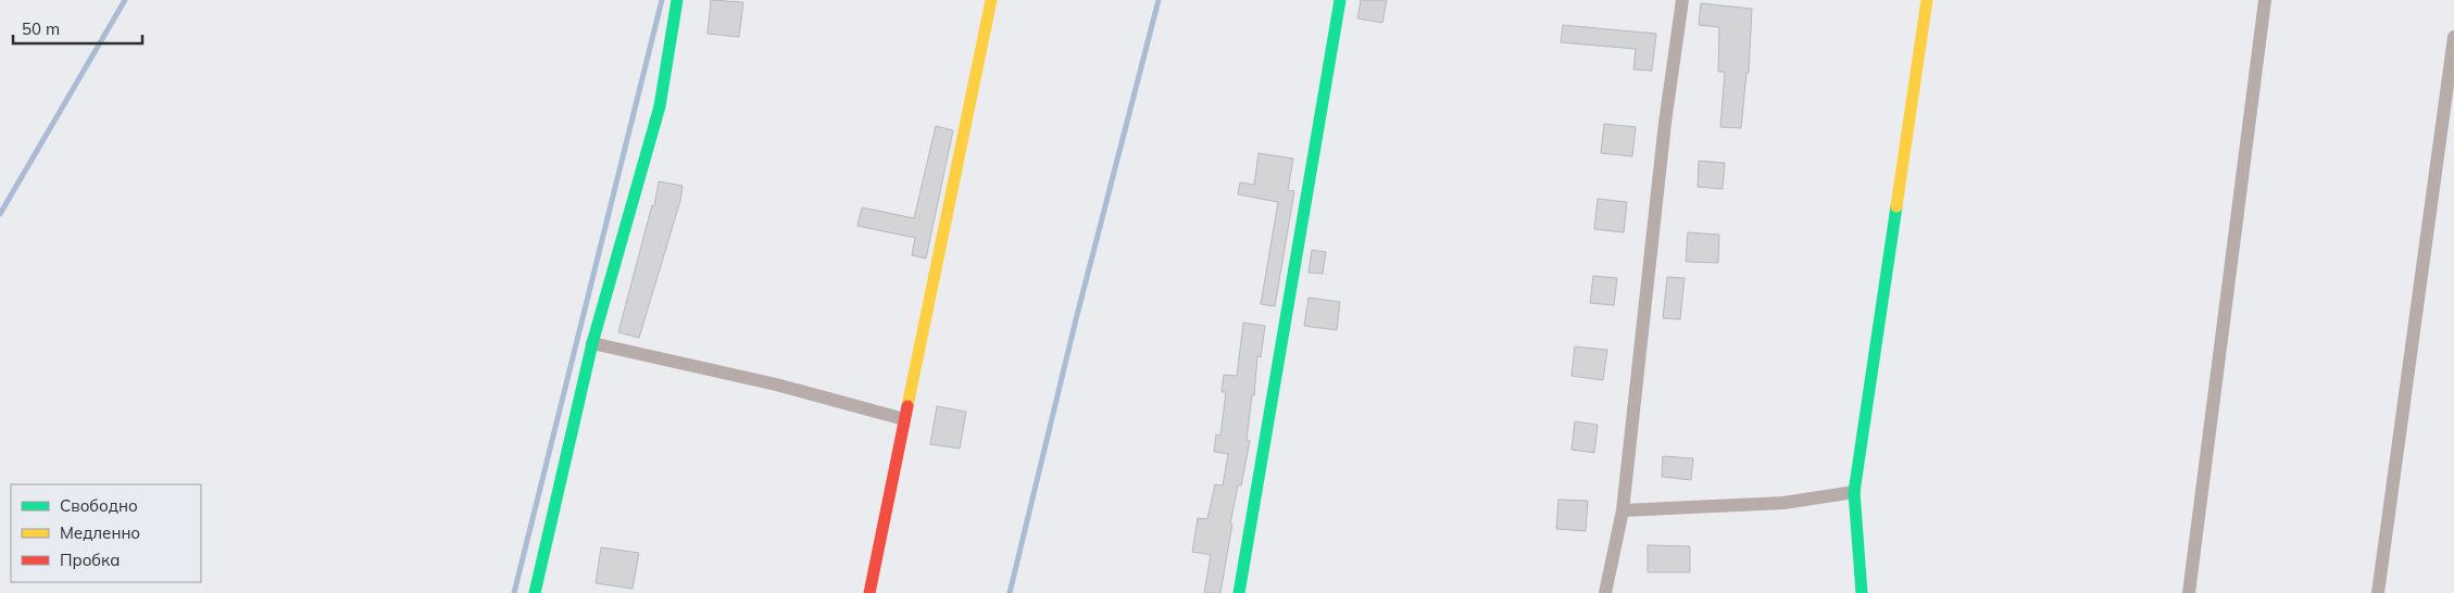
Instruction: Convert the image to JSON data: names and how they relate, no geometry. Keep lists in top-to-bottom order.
{
  "legend": ["Свободно", "Медленно", "Пробка"],
  "scale_bar": "50 m"
}
